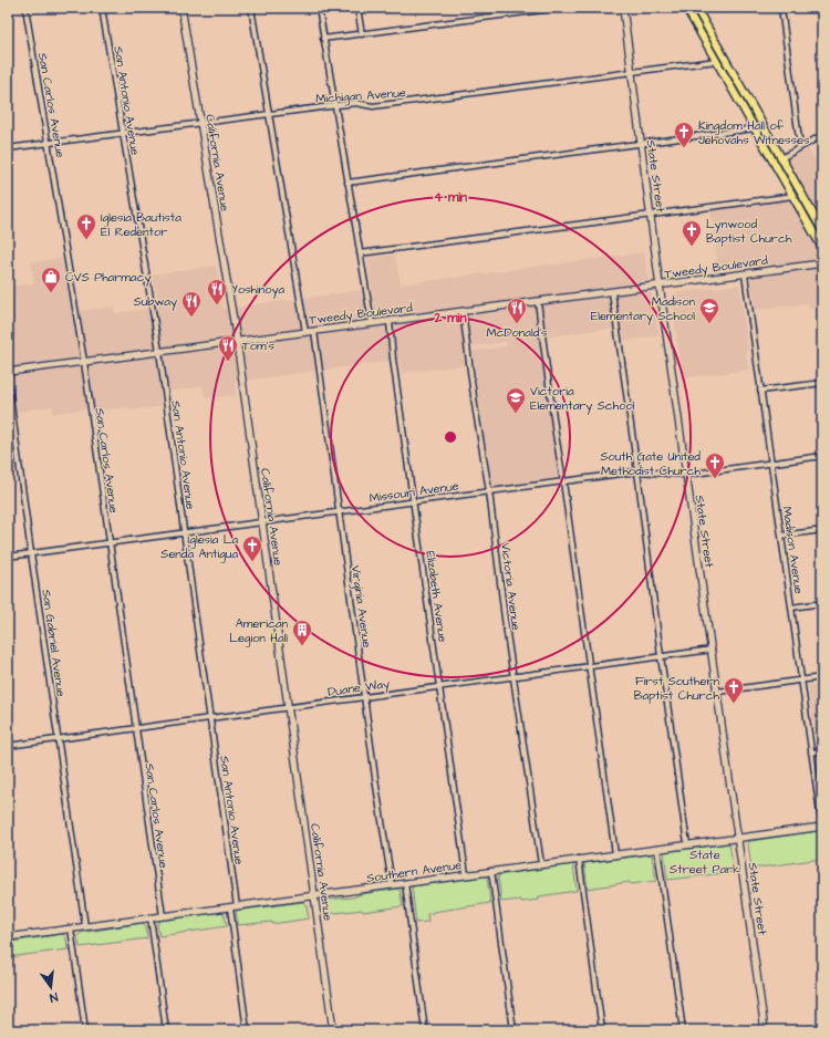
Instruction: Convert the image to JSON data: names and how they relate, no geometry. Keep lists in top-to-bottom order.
{
  "streets": {
    "main road": [
      "California Avenue",
      "State Street",
      "Tweedy Boulevard",
      "Southern Avenue"
    ],
    "street": [
      "Michigan Avenue",
      "San Antonio Avenue",
      "San Carlos Avenue",
      "Missouri Avenue",
      "Madison Avenue",
      "Victoria Avenue",
      "Elizabeth Avenue",
      "Virginia Avenue",
      "San Gabriel Avenue",
      "Duane Way"
    ]
  },
  "crossings": [
    ["Michigan Avenue", "San Antonio Avenue"],
    ["Michigan Avenue", "San Carlos Avenue"],
    ["Michigan Avenue", "California Avenue"],
    ["Michigan Avenue", "State Street"],
    ["San Antonio Avenue", "Tweedy Boulevard"],
    ["San Antonio Avenue", "Missouri Avenue"],
    ["San Antonio Avenue", "Duane Way"],
    ["San Antonio Avenue", "Southern Avenue"],
    ["San Carlos Avenue", "Tweedy Boulevard"],
    ["San Carlos Avenue", "Missouri Avenue"],
    ["San Carlos Avenue", "Duane Way"],
    ["San Carlos Avenue", "Southern Avenue"],
    ["California Avenue", "Tweedy Boulevard"],
    ["California Avenue", "Missouri Avenue"],
    ["California Avenue", "Duane Way"],
    ["California Avenue", "Southern Avenue"],
    ["State Street", "Tweedy Boulevard"],
    ["State Street", "Missouri Avenue"],
    ["State Street", "Duane Way"],
    ["State Street", "Southern Avenue"],
    ["Tweedy Boulevard", "Madison Avenue"],
    ["Tweedy Boulevard", "Victoria Avenue"],
    ["Tweedy Boulevard", "Elizabeth Avenue"],
    ["Tweedy Boulevard", "Virginia Avenue"],
    ["Tweedy Boulevard", "San Gabriel Avenue"],
    ["Missouri Avenue", "Madison Avenue"],
    ["Missouri Avenue", "Victoria Avenue"],
    ["Missouri Avenue", "Elizabeth Avenue"],
    ["Missouri Avenue", "Virginia Avenue"],
    ["Missouri Avenue", "San Gabriel Avenue"],
    ["Madison Avenue", "Southern Avenue"],
    ["Victoria Avenue", "Duane Way"],
    ["Victoria Avenue", "Southern Avenue"],
    ["Elizabeth Avenue", "Duane Way"],
    ["Elizabeth Avenue", "Southern Avenue"],
    ["Virginia Avenue", "Duane Way"],
    ["Virginia Avenue", "Southern Avenue"],
    ["San Gabriel Avenue", "Duane Way"],
    ["San Gabriel Avenue", "Southern Avenue"]
  ],
  "parks": ["State Street Park"],
  "places": {
    "church": [
      "Kingdom Hall of Jehovahs Witnesses",
      "Iglesia Bautista El Redentor",
      "Lynwood Baptist Church",
      "South Gate United Methodist Church",
      "Iglesia La Senda Antigua",
      "First Southern Baptist Church"
    ],
    "shop": ["CVS Pharmacy"],
    "restaurant": [
      "Yoshinoya",
      "Subway",
      "McDonald's",
      "Tom's"
    ],
    "school or university": ["Madison Elementary School", "Victoria Elementary School"],
    "building": ["American Legion Hall"]
  },
  "north": "bottom",
  "rings": ["4 min", "2 min"]
}
